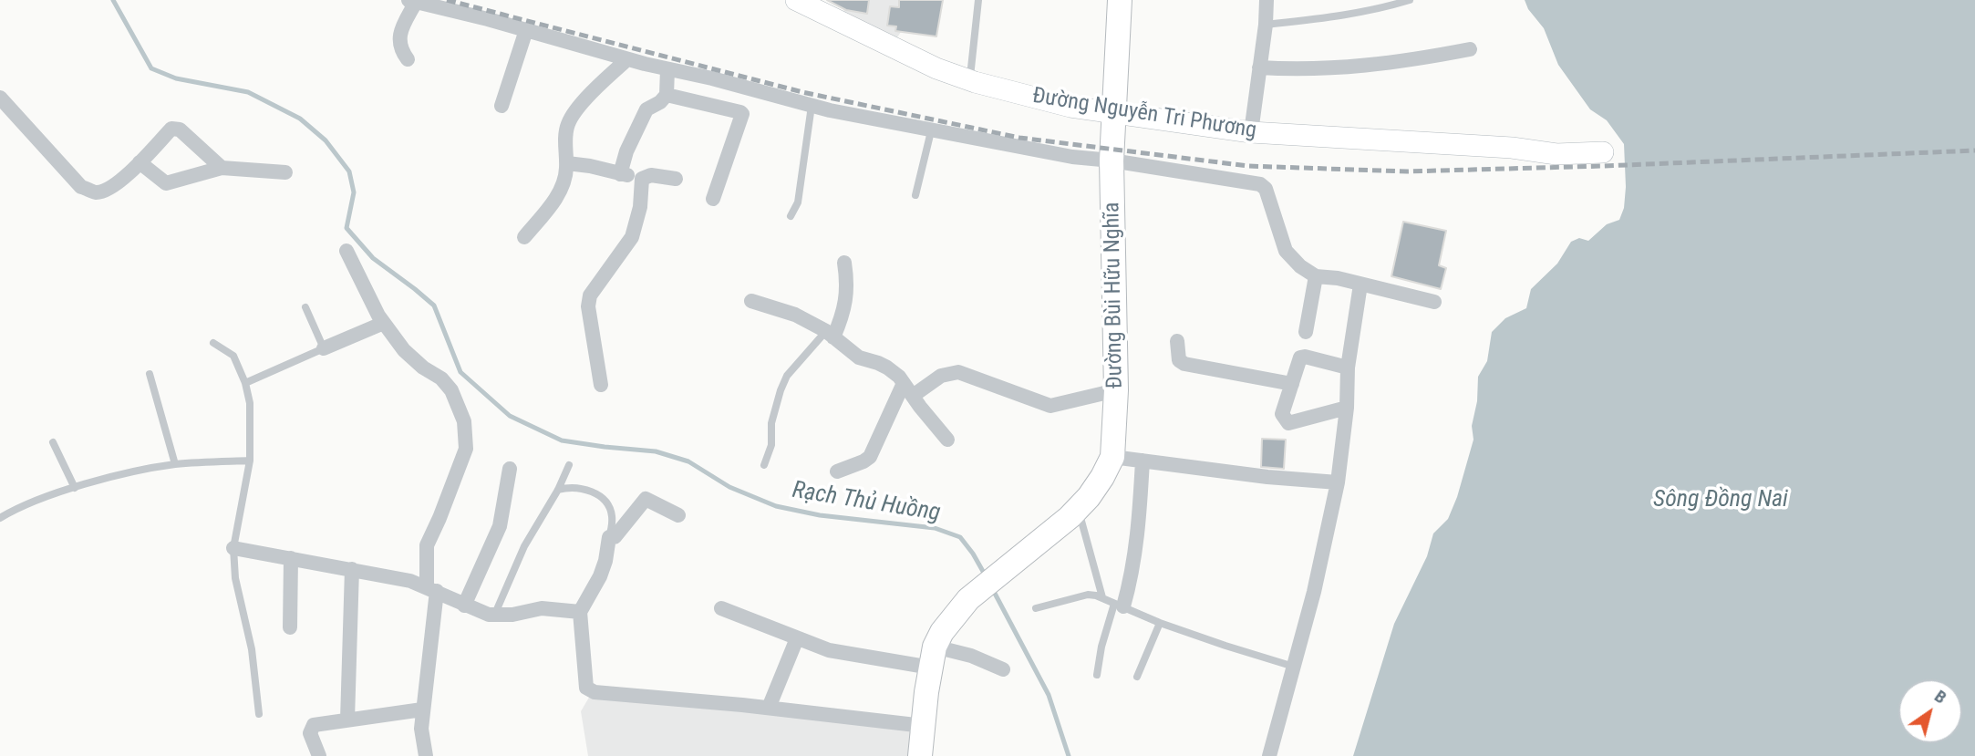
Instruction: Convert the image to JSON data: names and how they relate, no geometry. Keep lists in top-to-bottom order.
{
  "streets": {
    "main road": ["Đường Nguyễn Tri Phương", "Đường Bùi Hữu Nghĩa"]
  },
  "crossings": [
    ["Đường Nguyễn Tri Phương", "Đường Bùi Hữu Nghĩa"]
  ],
  "water": ["Sông Đồng Nai", "Rạch Thủ Huồng"],
  "north": "top right"
}
